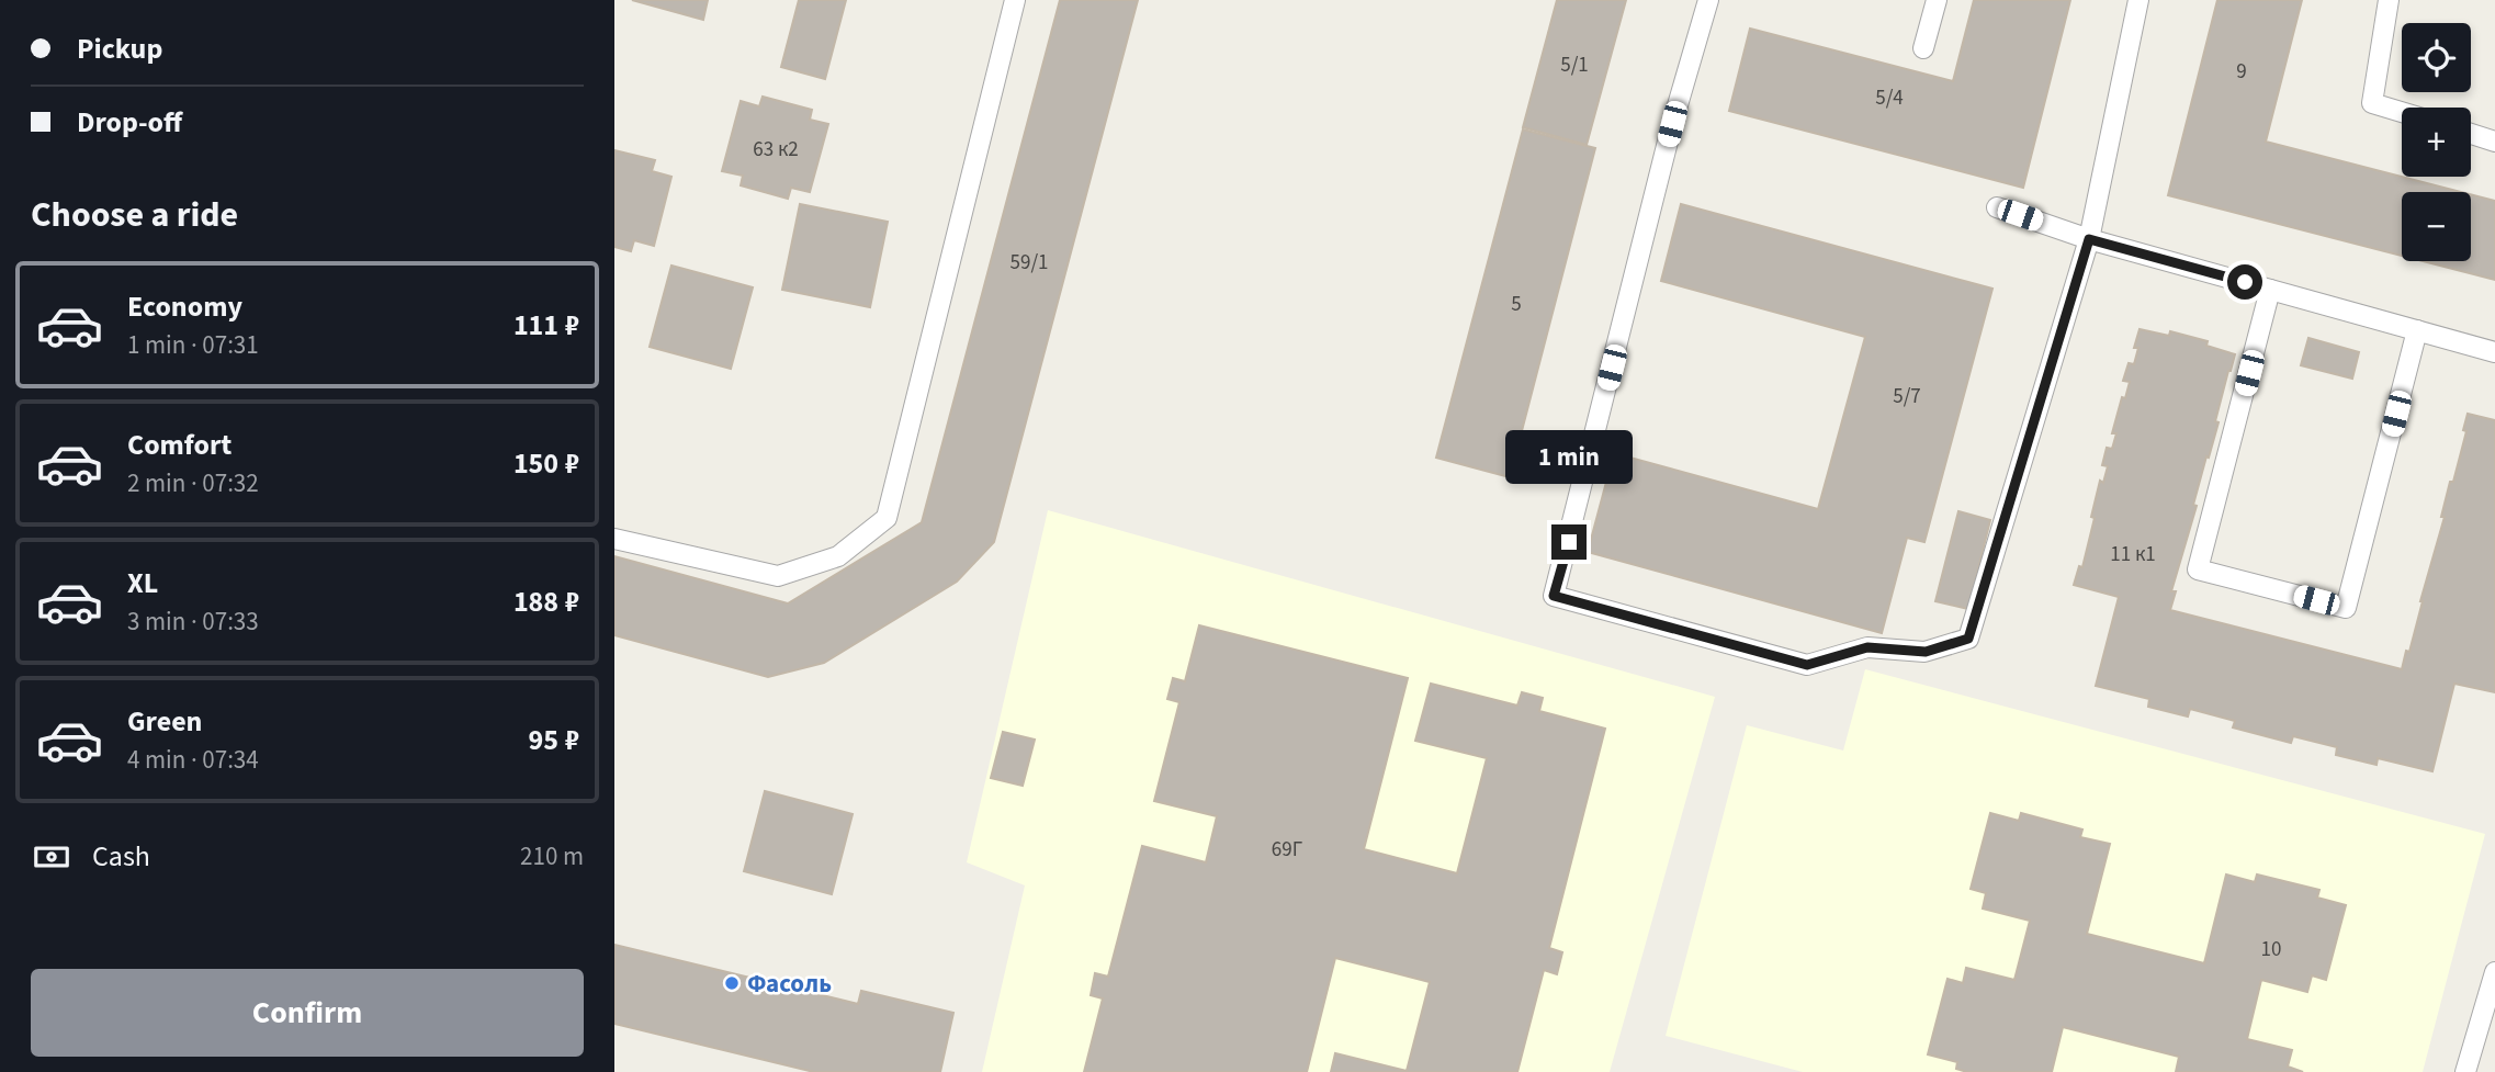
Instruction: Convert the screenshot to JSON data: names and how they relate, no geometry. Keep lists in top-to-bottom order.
{
  "places": ["Фасоль"],
  "house_numbers": [
    "5/1",
    "9",
    "5/4",
    "63 к2",
    "59/1",
    "5",
    "5/7",
    "11 к1",
    "69Г",
    "10"
  ],
  "page": {
    "banner": ["Pickup", "Drop-off"],
    "map_buttons": ["+", "−"],
    "heading": "Choose a ride",
    "list": [
      {
        "name": "Economy",
        "note": "1 min · 07:31",
        "value": "111 ₽"
      },
      {
        "name": "Comfort",
        "note": "2 min · 07:32",
        "value": "150 ₽"
      },
      {
        "name": "XL",
        "note": "3 min · 07:33",
        "value": "188 ₽"
      },
      {
        "name": "Green",
        "note": "4 min · 07:34",
        "value": "95 ₽"
      }
    ],
    "bubble": "1 min",
    "pay": ["Cash", "210 m"],
    "buttons": "Confirm"
  }
}
